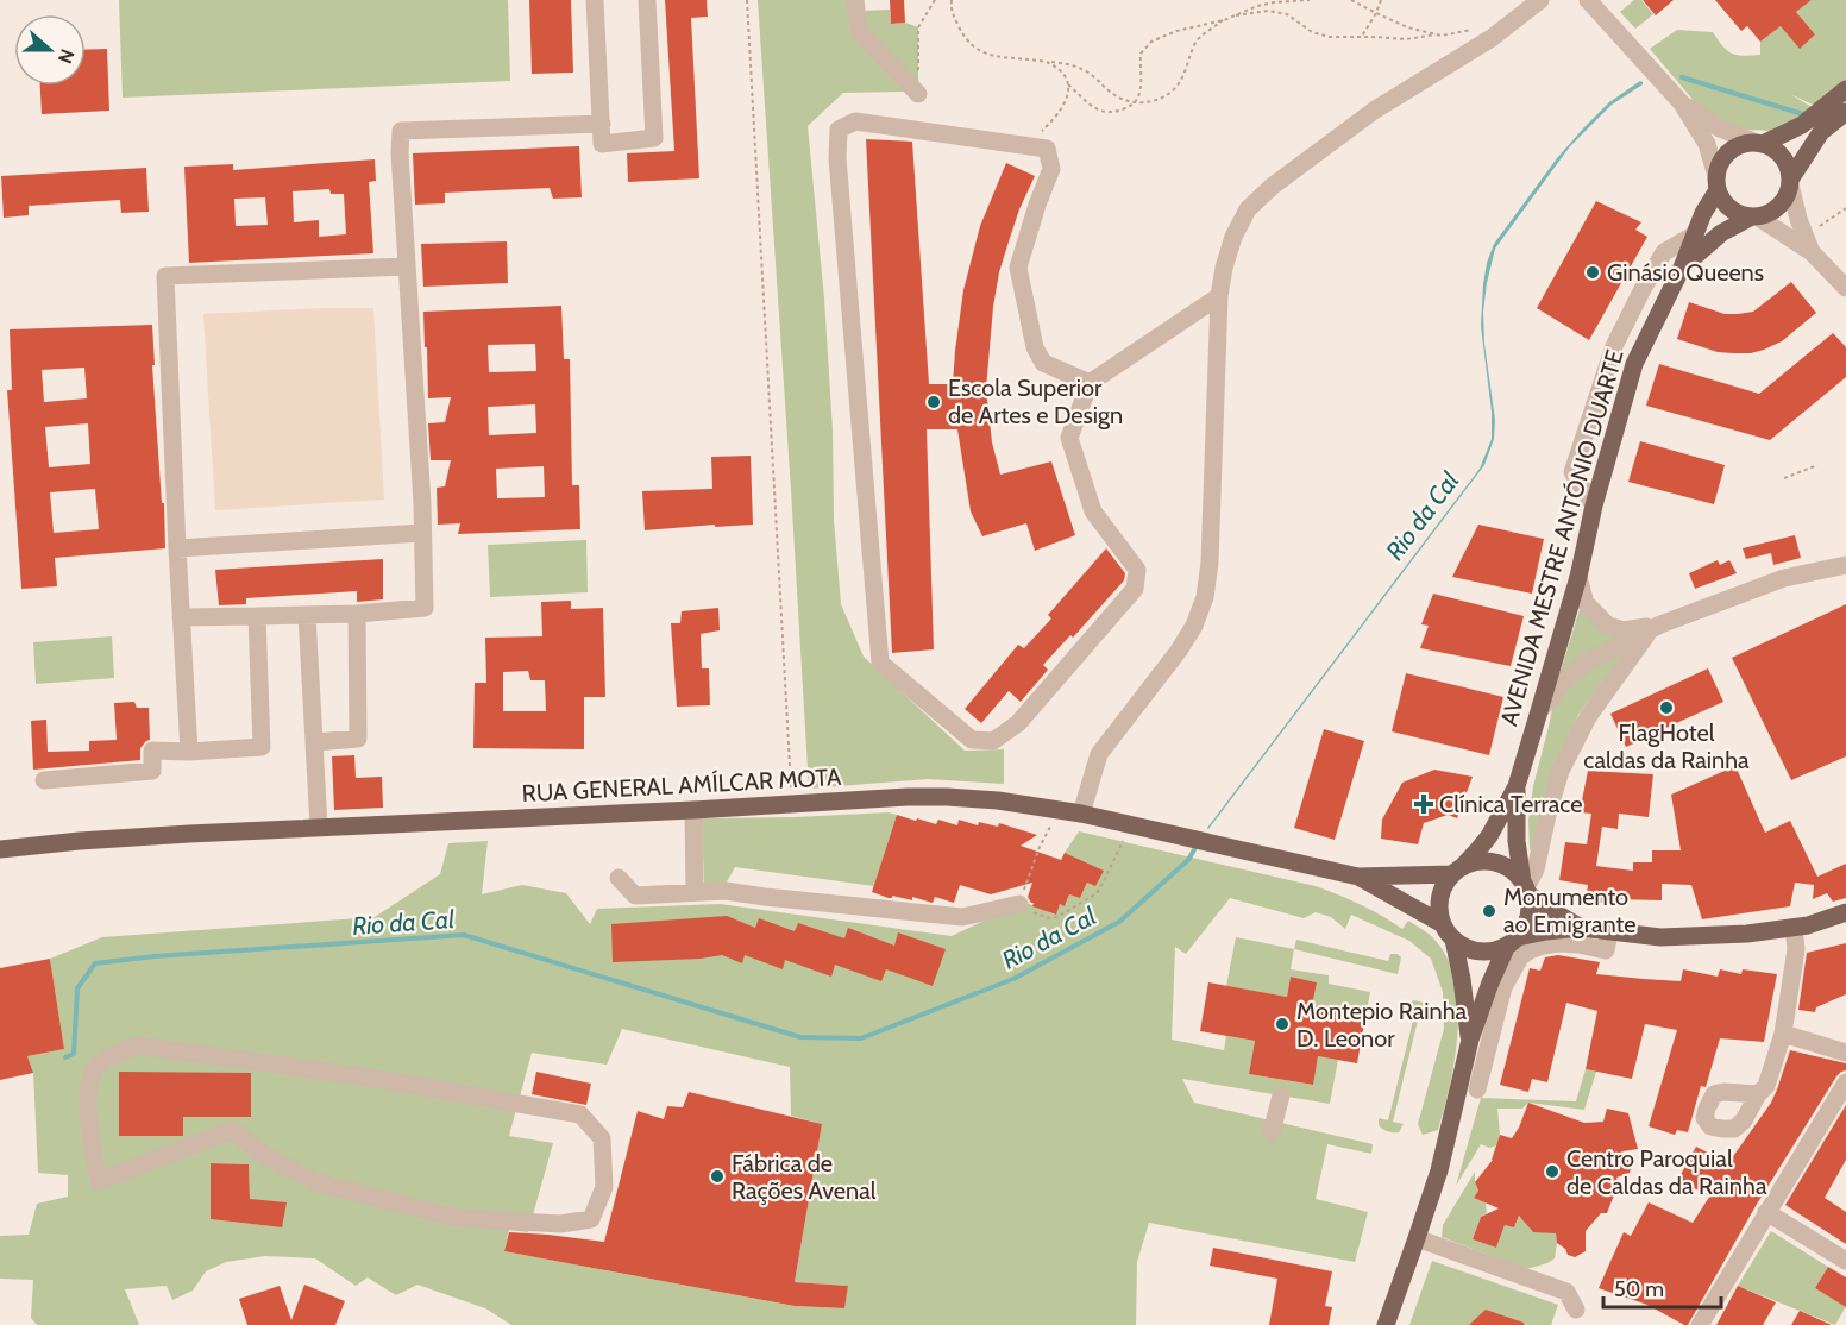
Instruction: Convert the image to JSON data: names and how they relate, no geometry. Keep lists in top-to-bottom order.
{
  "streets": {
    "main road": ["AVENIDA MESTRE ANTÓNIO DUARTE", "RUA GENERAL AMÍLCAR MOTA"]
  },
  "water": ["Rio da Cal"],
  "places": {
    "other": [
      "Ginásio Queens",
      "Escola Superior de Artes e Design",
      "FlagHotel caldas da Rainha",
      "Monumento ao Emigrante",
      "Montepio Rainha D. Leonor",
      "Centro Paroquial de Caldas da Rainha",
      "Fábrica de Rações Avenal"
    ],
    "health": ["Clínica Terrace"]
  },
  "scale_bar": "50 m",
  "north": "right"
}
